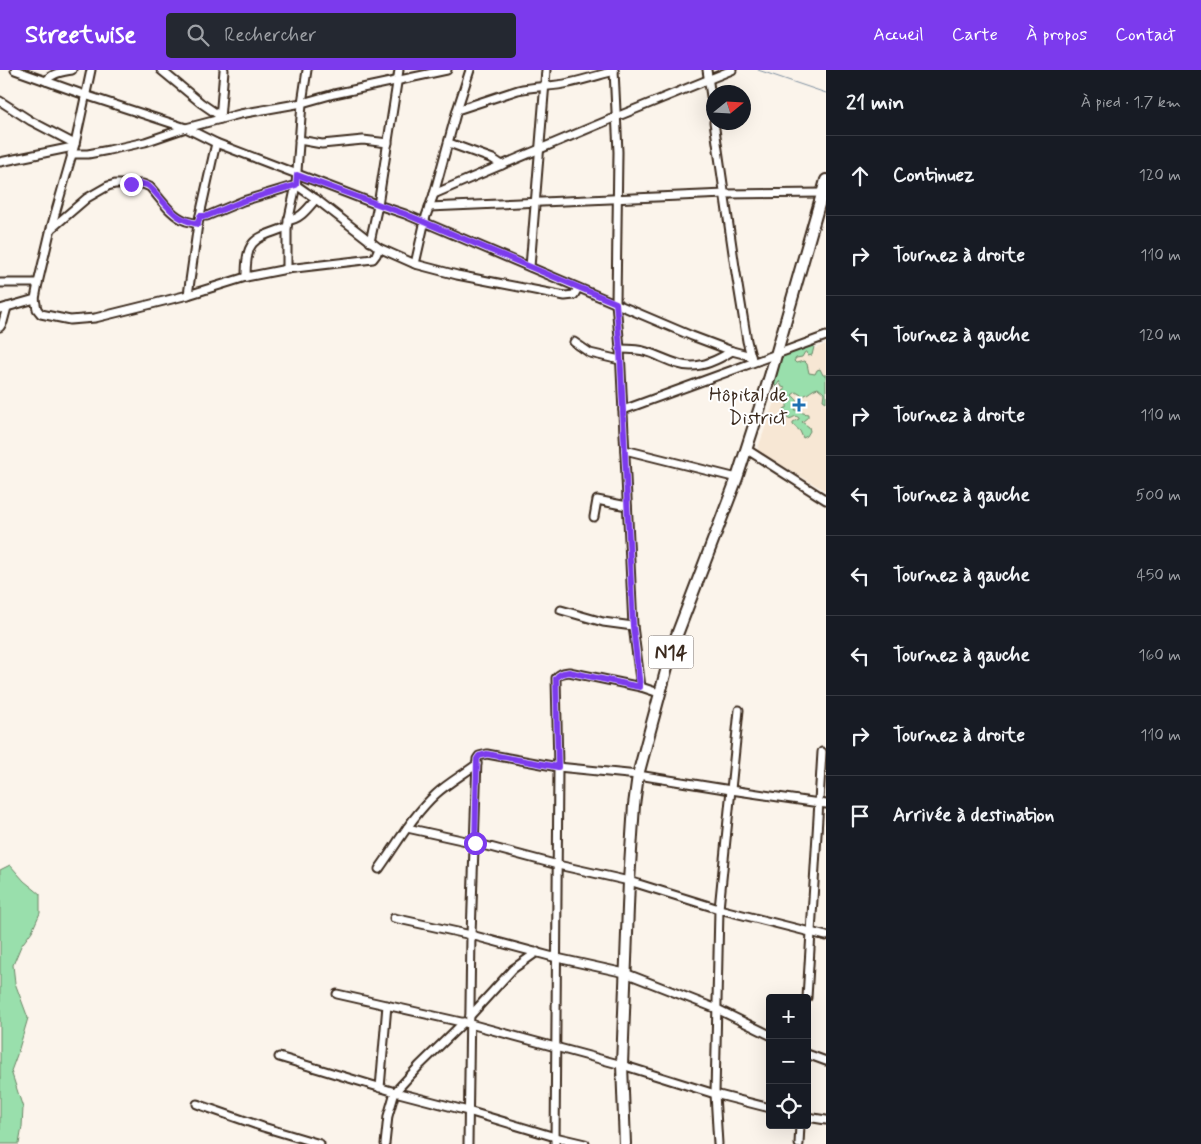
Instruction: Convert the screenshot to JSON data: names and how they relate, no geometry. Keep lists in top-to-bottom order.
{
  "streets": {
    "highway": ["N14"]
  },
  "places": {
    "health": ["Hôpital de District"]
  },
  "north": "right",
  "page": {
    "header": "Streetwise",
    "search": "Rechercher",
    "nav": [
      "Accueil",
      "Carte",
      "À propos",
      "Contact"
    ],
    "heading": ["21 min", "À pied · 1.7 km"],
    "list": [
      ["Continuez", "120 m"],
      ["Tournez à droite", "110 m"],
      ["Tournez à gauche", "120 m"],
      ["Tournez à droite", "110 m"],
      ["Tournez à gauche", "500 m"],
      ["Tournez à gauche", "450 m"],
      ["Tournez à gauche", "160 m"],
      ["Tournez à droite", "110 m"],
      "Arrivée à destination"
    ],
    "map_buttons": ["+", "−"]
  }
}
